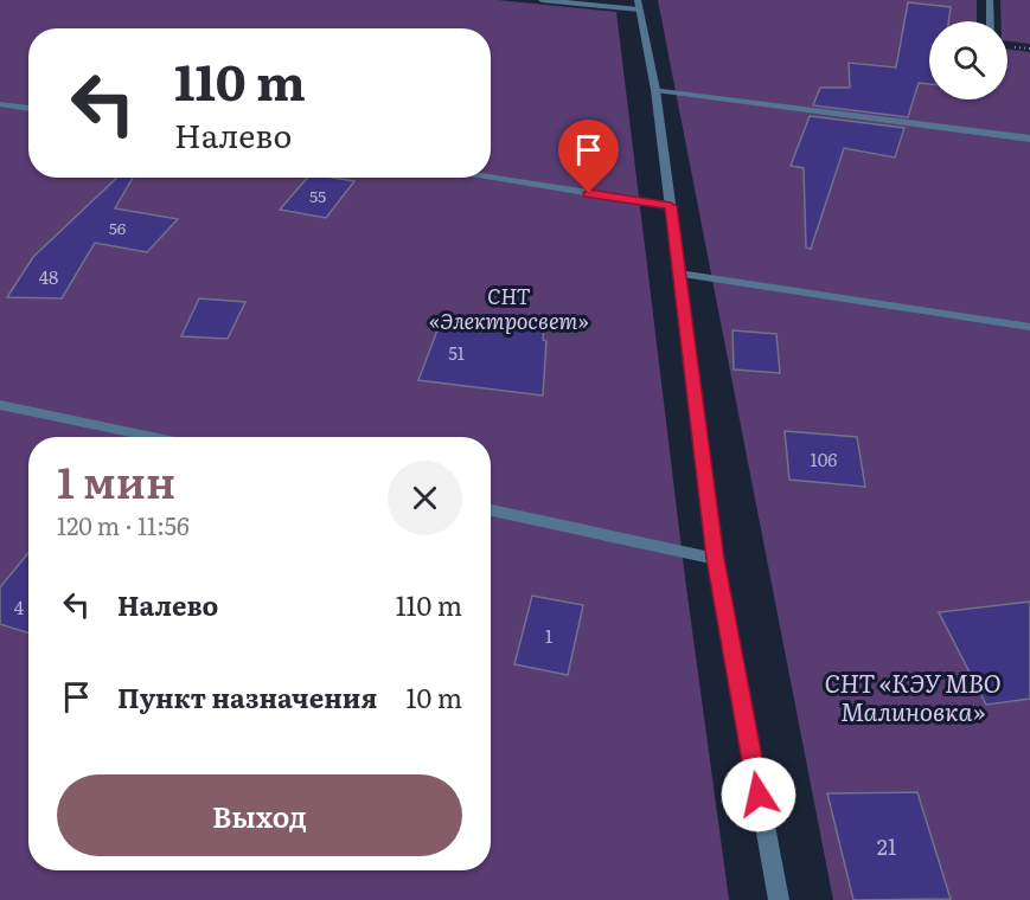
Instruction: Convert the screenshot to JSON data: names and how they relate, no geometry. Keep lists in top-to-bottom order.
{
  "parks": ["СНТ «Электросвет»", "СНТ «КЭУ МВО Малиновка»"],
  "house_numbers": [
    "55",
    "56",
    "48",
    "51",
    "106",
    "4",
    "1",
    "21"
  ],
  "page": {
    "turn": ["110 m", "Налево"],
    "heading": ["1 мин", "120 m · 11:56"],
    "list": [
      {
        "name": "Налево",
        "value": "110 m"
      },
      {
        "name": "Пункт назначения",
        "value": "10 m"
      }
    ],
    "buttons": "Выход"
  }
}
